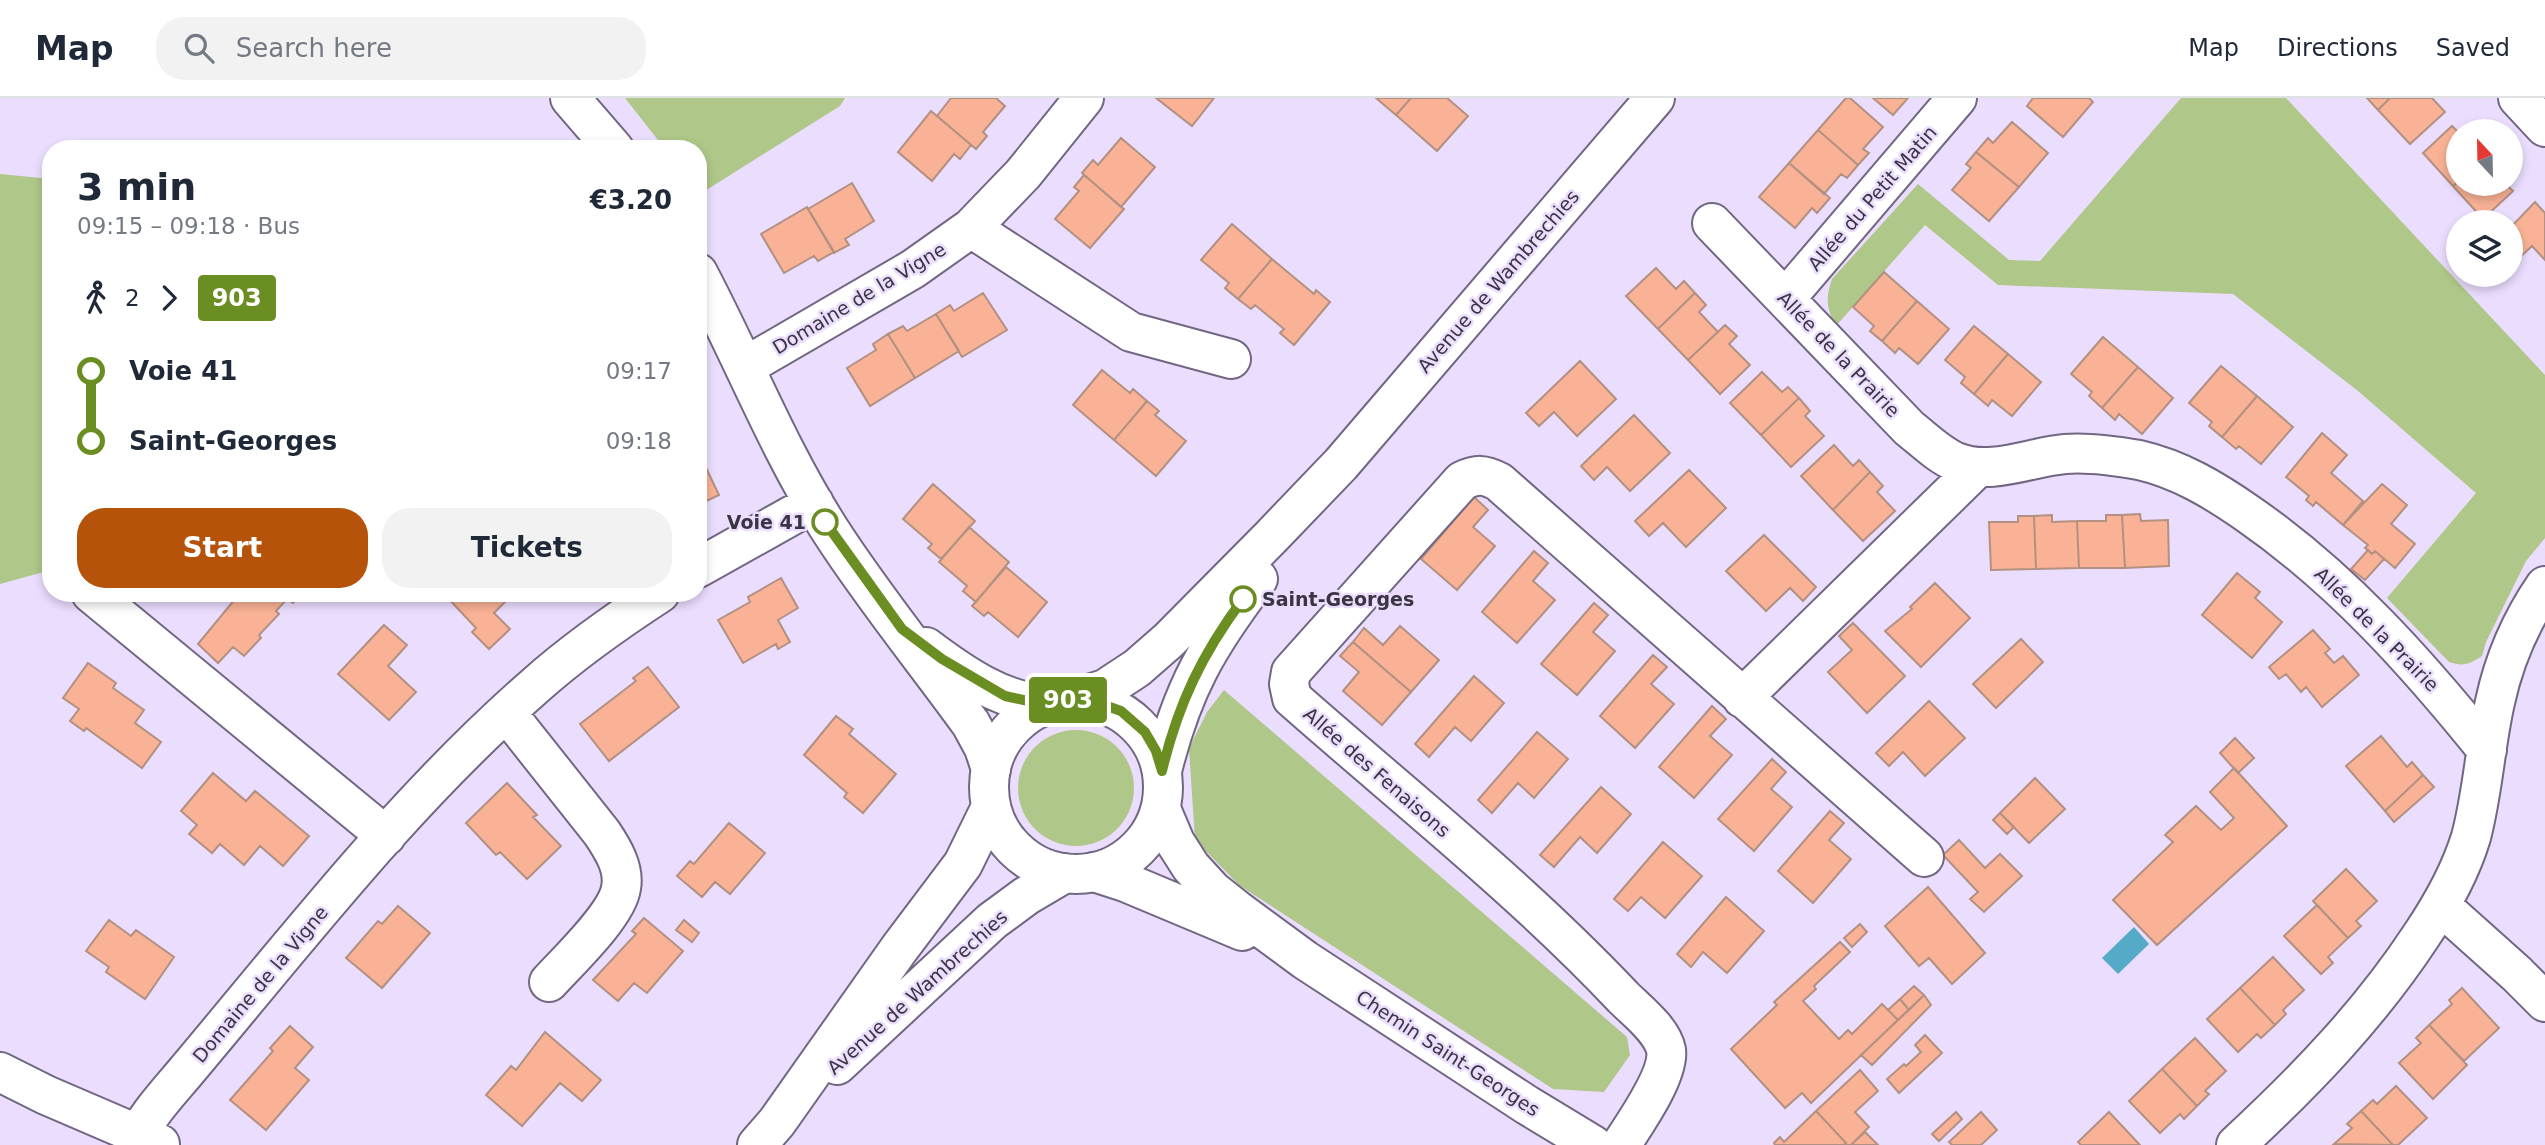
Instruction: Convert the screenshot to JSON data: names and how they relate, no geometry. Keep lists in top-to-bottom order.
{
  "streets": {
    "street": [
      "Allée du Petit Matin",
      "Avenue de Wambrechies",
      "Domaine de la Vigne",
      "Allée de la Prairie",
      "Allée des Fenaisons",
      "Chemin Saint-Georges"
    ]
  },
  "crossings": [
    ["Allée du Petit Matin", "Allée de la Prairie"],
    ["Avenue de Wambrechies", "Chemin Saint-Georges"]
  ],
  "places": ["Voie 41", "Saint-Georges"],
  "lines": ["bus line 903"],
  "north": "top",
  "page": {
    "header": "Map",
    "search": "Search here",
    "nav": ["Map", "Directions", "Saved"],
    "on_map": "903",
    "heading": ["3 min", "09:15 – 09:18 · Bus", "€3.20"],
    "legs": ["2", "903"],
    "list": [
      {
        "name": "Voie 41",
        "value": "09:17"
      },
      {
        "name": "Saint-Georges",
        "value": "09:18"
      }
    ],
    "buttons": ["Start", "Tickets"]
  }
}
